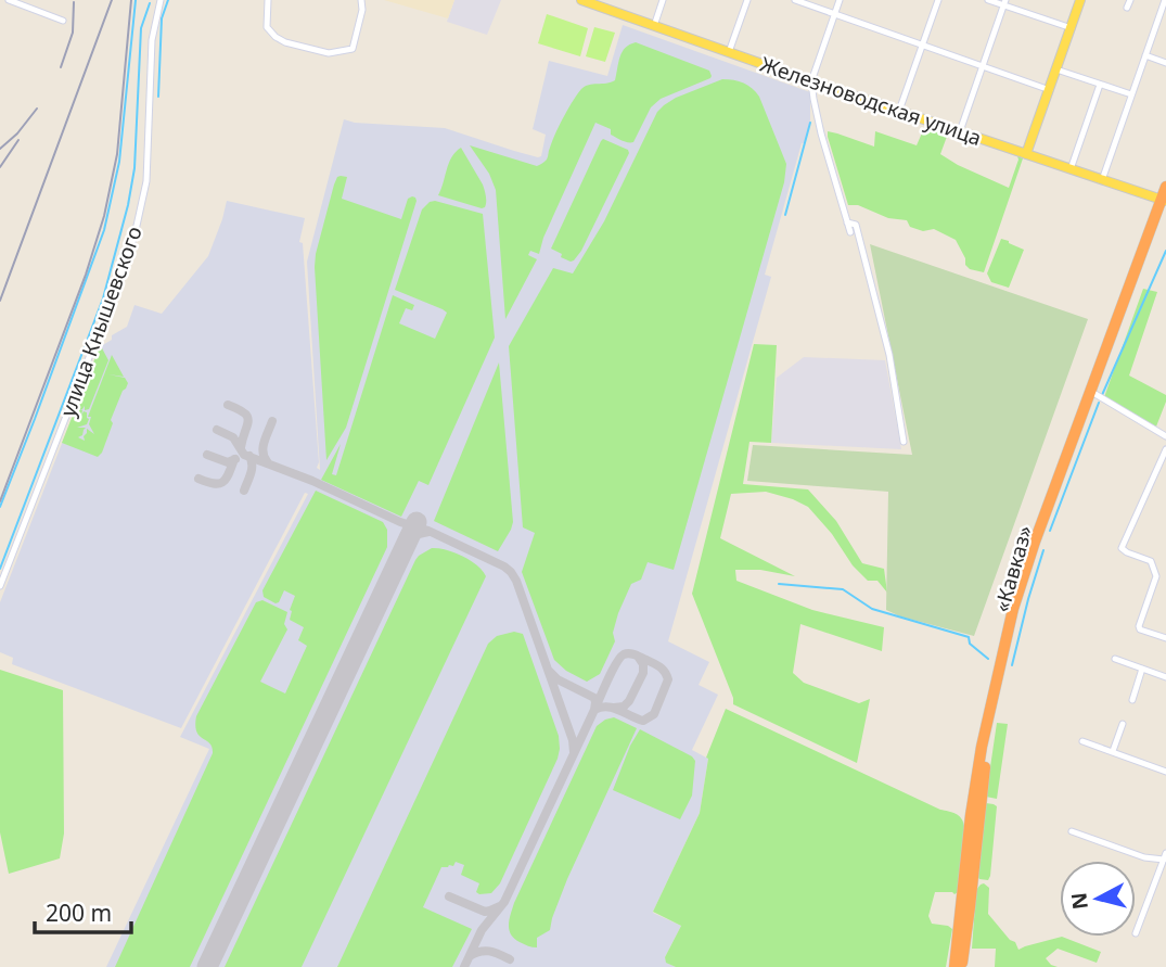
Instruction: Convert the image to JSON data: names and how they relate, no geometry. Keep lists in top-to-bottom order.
{
  "streets": {
    "highway": ["«Кавказ»"],
    "main road": ["Железноводская улица"],
    "street": ["улица Кнышевского"]
  },
  "crossings": [
    ["Железноводская улица", "«Кавказ»"]
  ],
  "scale_bar": "200 m",
  "north": "left"
}
